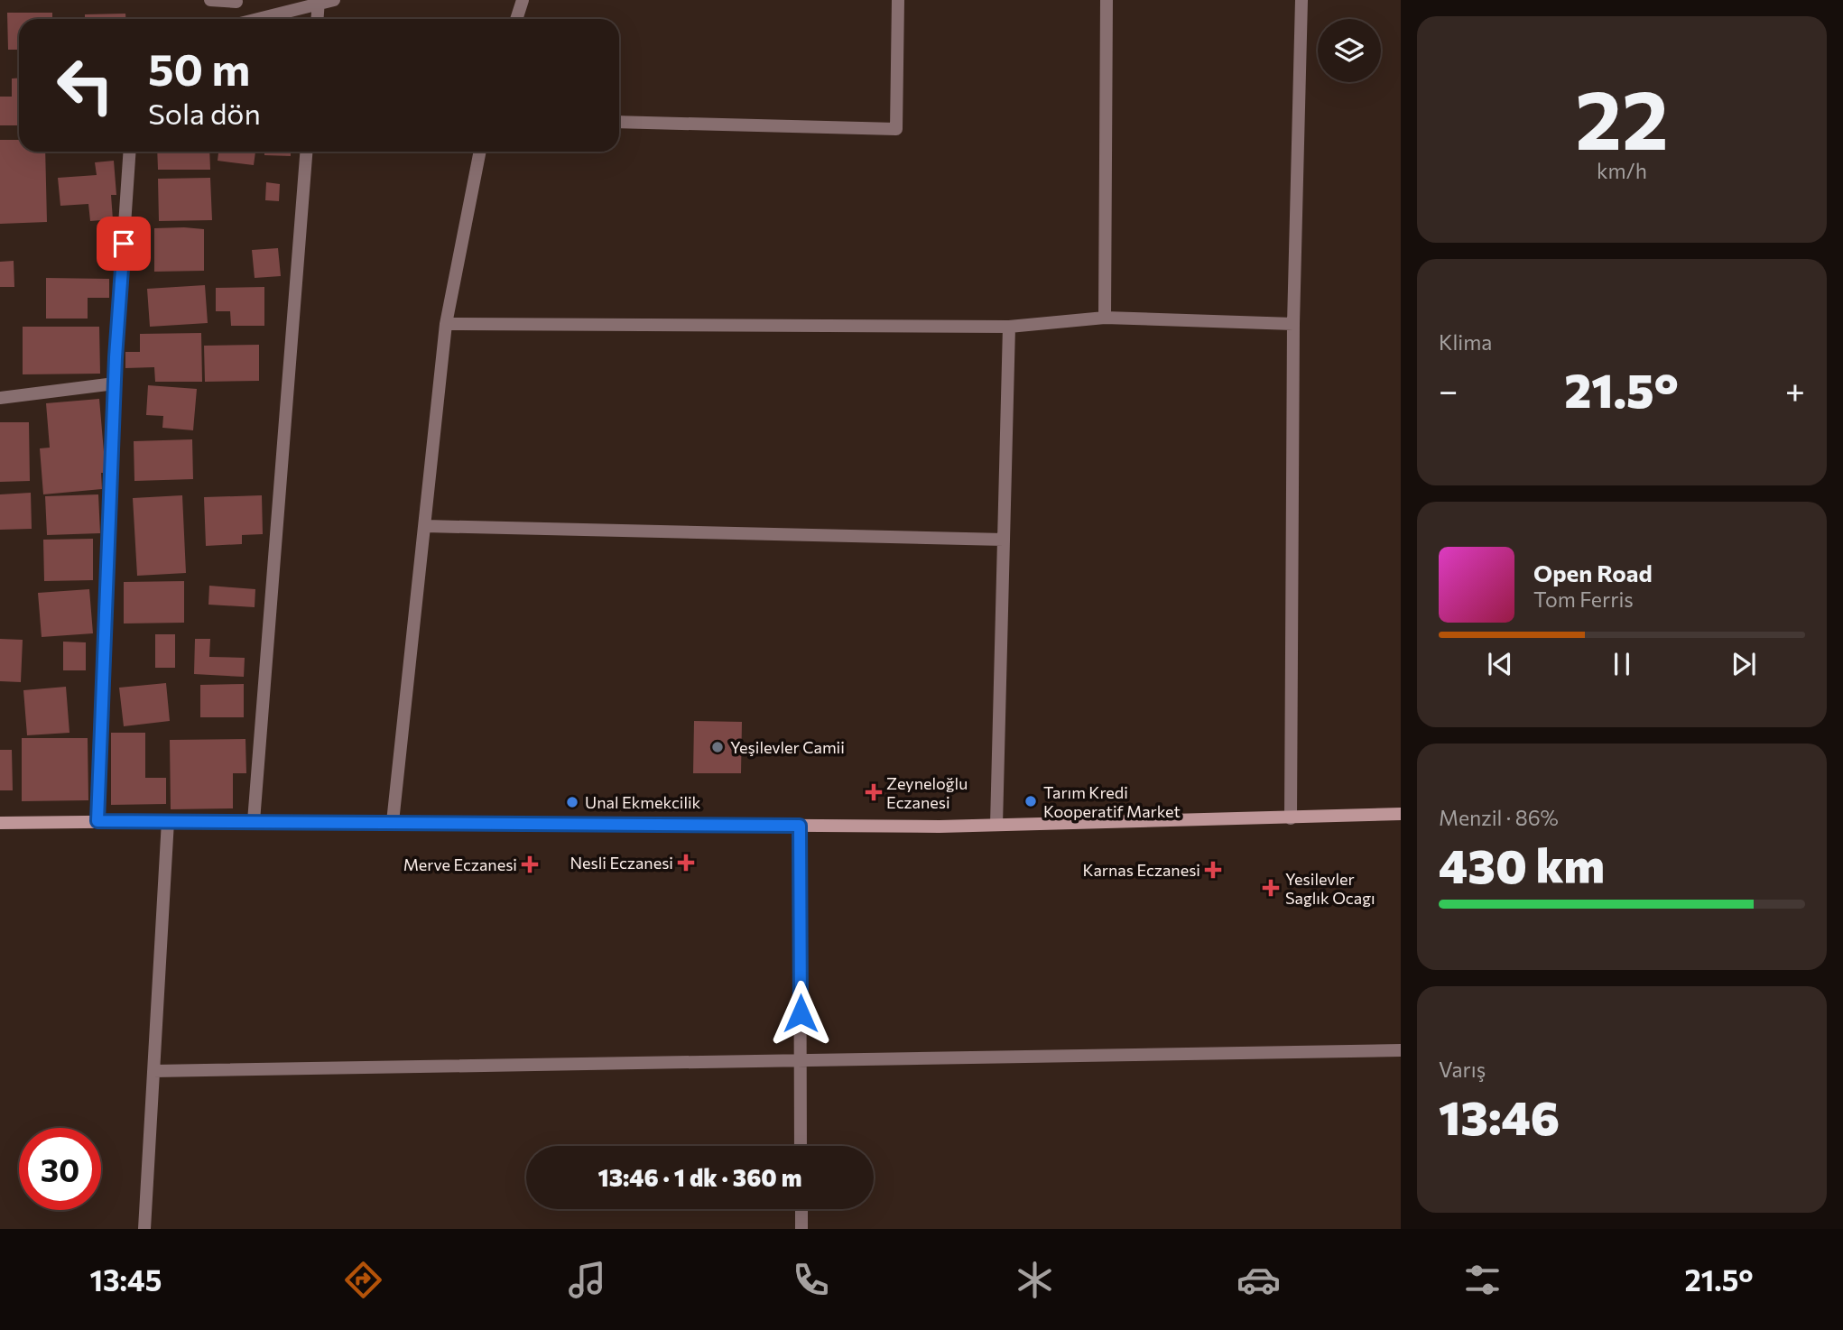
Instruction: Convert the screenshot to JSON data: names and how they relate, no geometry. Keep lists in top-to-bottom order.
{
  "places": {
    "other": ["Yeşilevler Camii", "Tarım Kredi Kooperatif Market", "Unal Ekmekcilik"],
    "health": [
      "Zeyneloğlu Eczanesi",
      "Nesli Eczanesi",
      "Merve Eczanesi",
      "Karnas Eczanesi",
      "Yesilevler Saglık Ocagı"
    ]
  },
  "page": {
    "tile": [
      ["22", "km/h"],
      "Klima",
      ["Menzil · 86%", "430 km"],
      ["Varış", "13:46"]
    ],
    "turn": ["50 m", "Sola dön"],
    "heat": ["−", "21.5°", "+"],
    "song": ["Open Road", "Tom Ferris"],
    "limit": "30",
    "trip": "13:46 · 1 dk · 360 m",
    "tabs": ["13:45", "21.5°"]
  }
}
